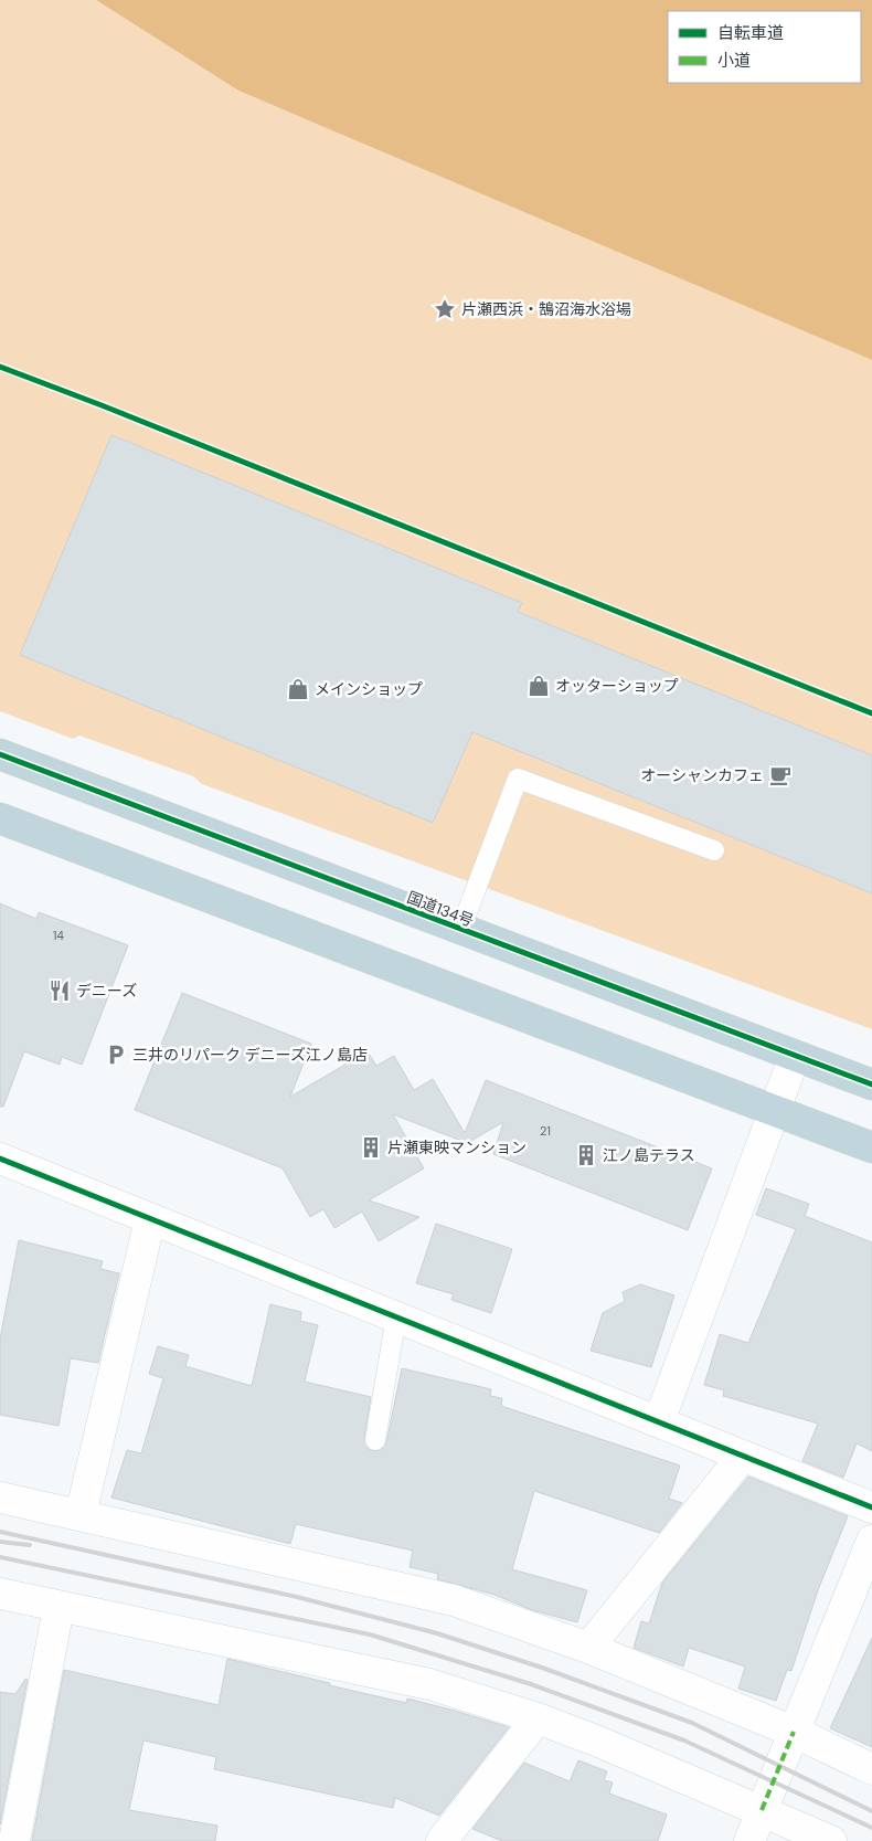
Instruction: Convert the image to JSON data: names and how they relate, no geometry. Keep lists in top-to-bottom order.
{
  "streets": {
    "highway": ["国道134号"]
  },
  "places": {
    "place": ["片瀬西浜・鵠沼海水浴場"],
    "shop": ["オッターショップ", "メインショップ"],
    "cafe": ["オーシャンカフェ"],
    "restaurant": ["デニーズ"],
    "parking": ["三井のリパーク デニーズ江ノ島店"],
    "building": ["片瀬東映マンション", "江ノ島テラス"]
  },
  "house_numbers": ["14", "21"],
  "legend": ["自転車道", "小道"]
}
